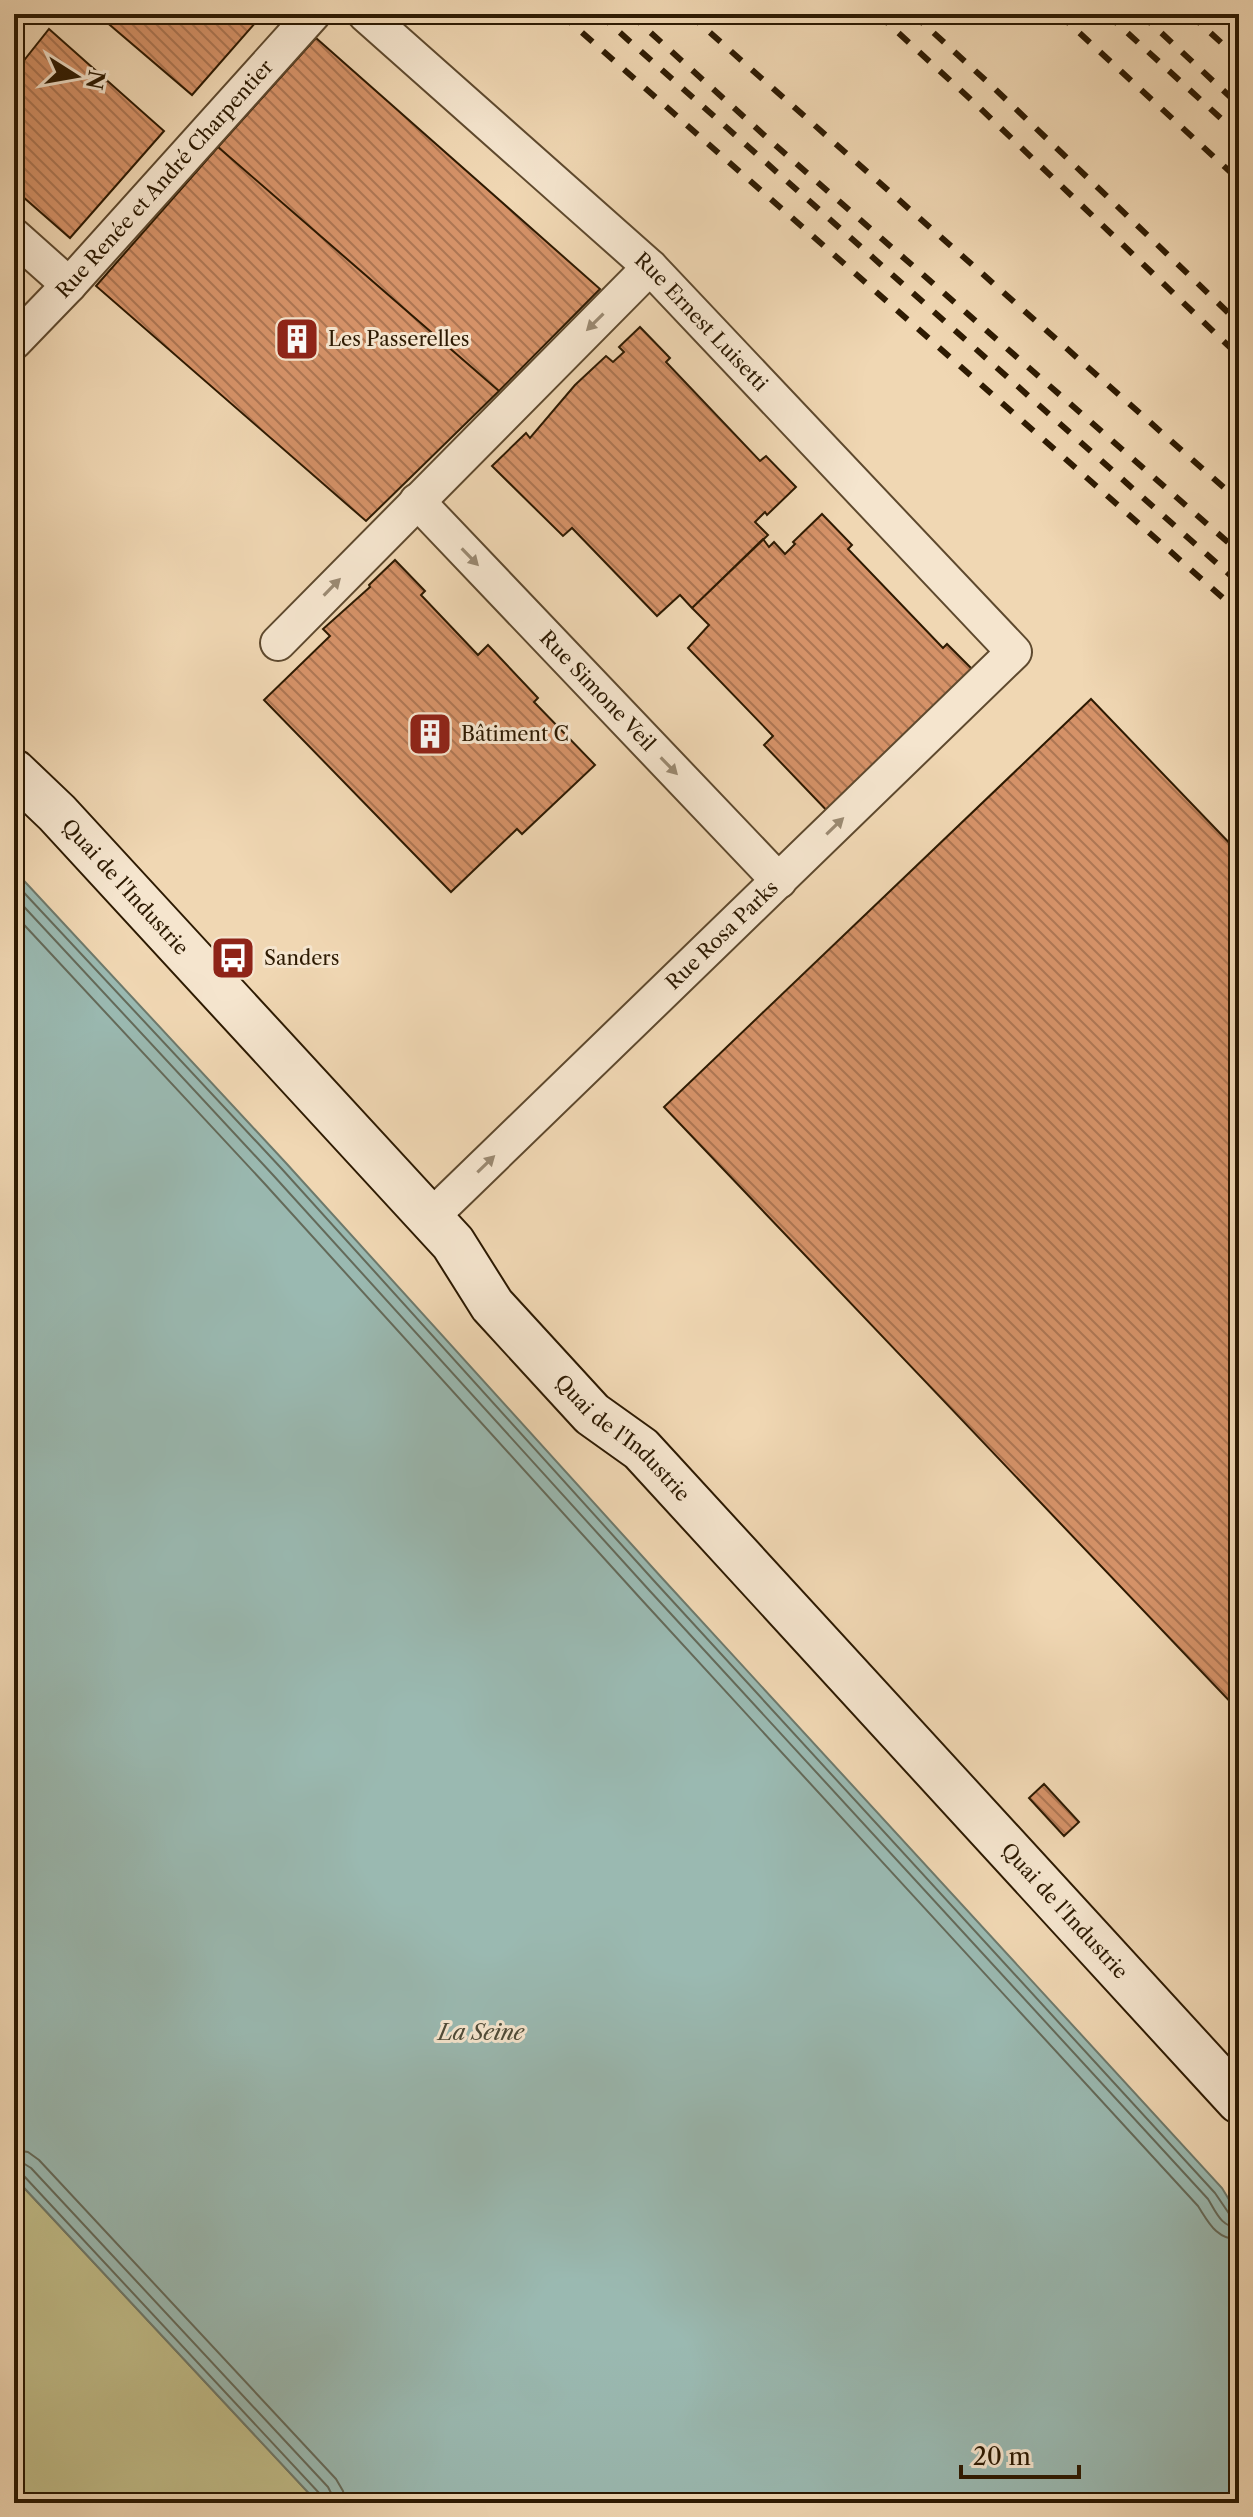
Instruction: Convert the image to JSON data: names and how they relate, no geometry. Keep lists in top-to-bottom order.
{
  "streets": {
    "main road": ["Quai de l'Industrie"],
    "street": [
      "Rue Renée et André Charpentier",
      "Rue Ernest Luisetti",
      "Rue Simone Veil",
      "Rue Rosa Parks"
    ]
  },
  "crossings": [
    ["Rue Ernest Luisetti", "Rue Rosa Parks"],
    ["Rue Simone Veil", "Rue Rosa Parks"],
    ["Quai de l'Industrie", "Rue Rosa Parks"]
  ],
  "one_way": ["Rue Simone Veil", "Rue Rosa Parks"],
  "water": ["La Seine"],
  "places": {
    "building": ["Les Passerelles", "Bâtiment C"],
    "bus stop": ["Sanders"]
  },
  "scale_bar": "20 m",
  "north": "right"
}
